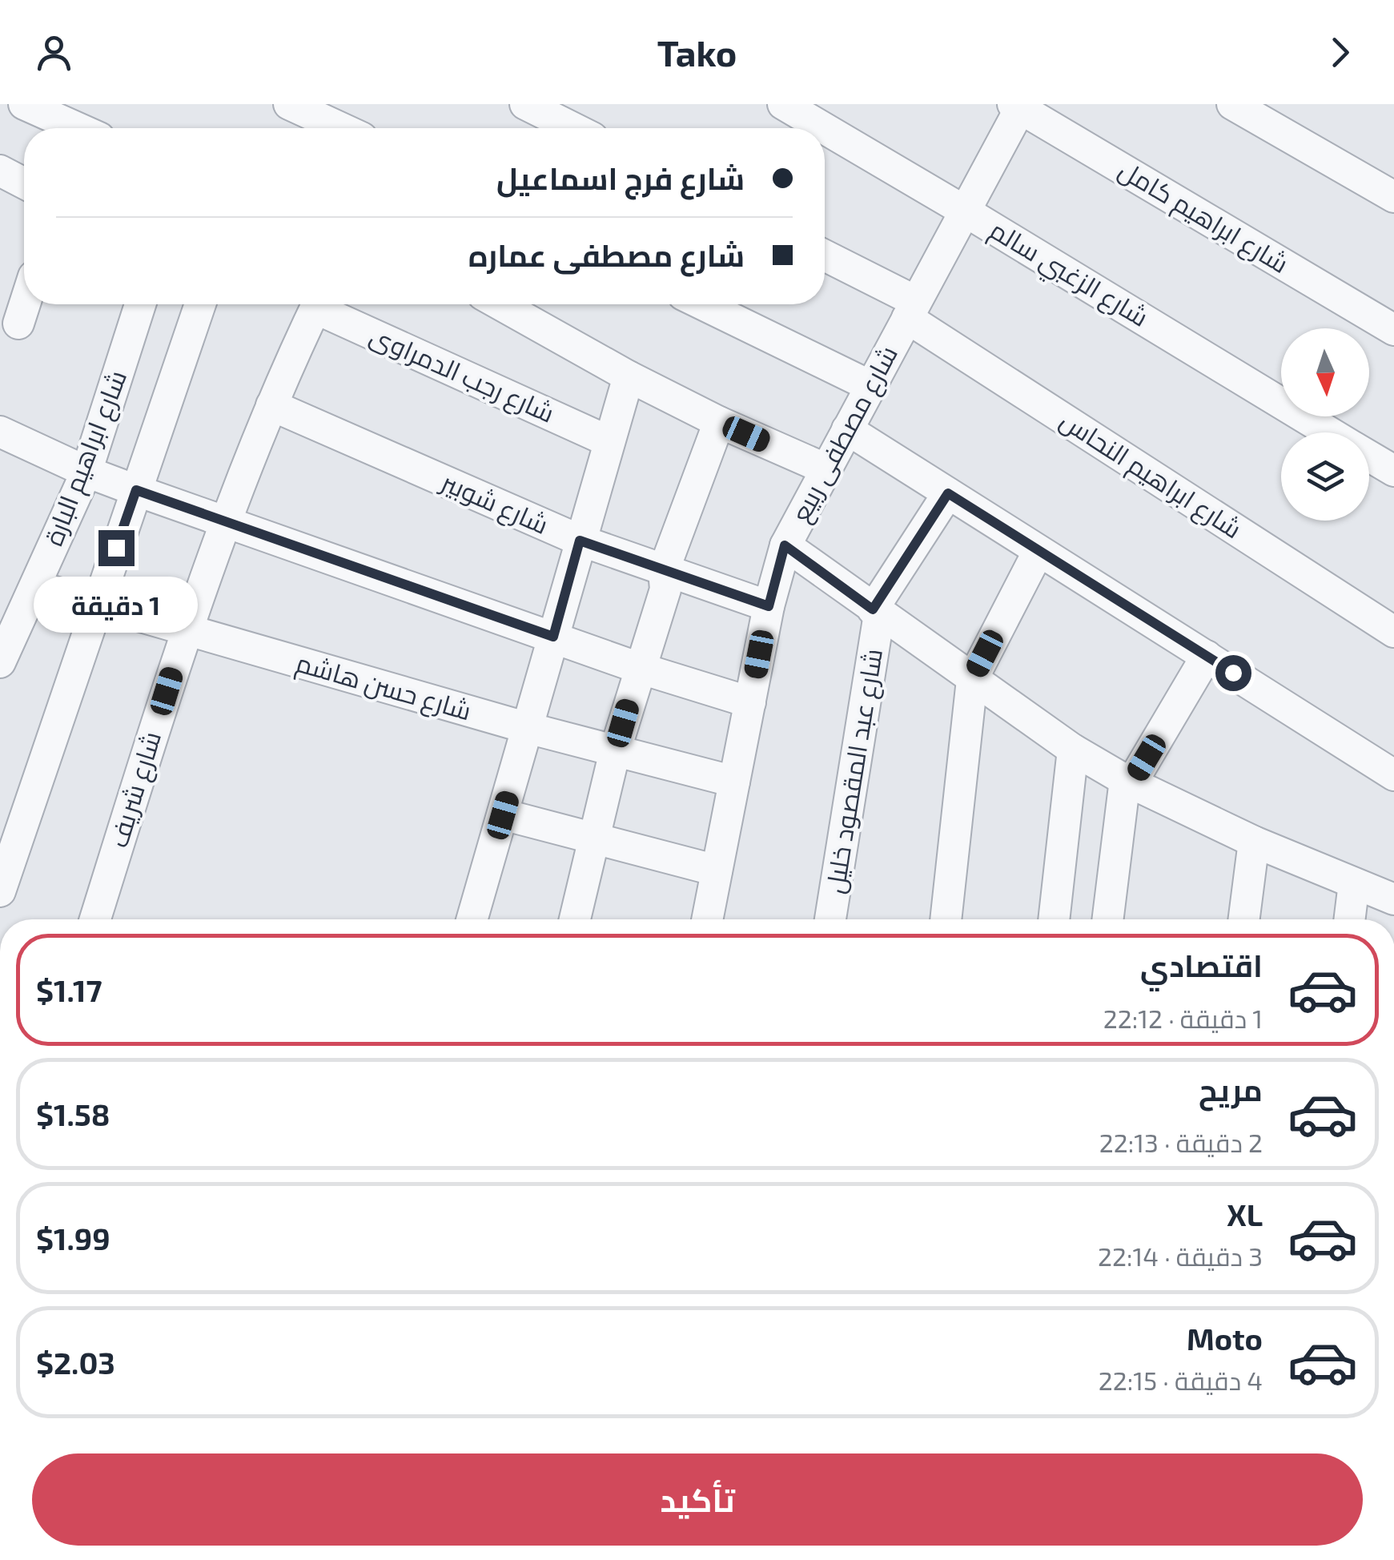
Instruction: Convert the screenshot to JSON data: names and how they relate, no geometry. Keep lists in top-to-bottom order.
{
  "streets": {
    "street": [
      "شارع ابراهيم كامل",
      "شارع الزغبي سالم",
      "شارع رجب الدمراوى",
      "شارع مصطفى ربيع",
      "شارع ابراهيم البارة",
      "شارع ابراهيم النحاس",
      "شارع شوبير",
      "شارع حسن هاشم",
      "شارع عبد المقصود خليل",
      "شارع شريف"
    ]
  },
  "crossings": [
    ["شارع ابراهيم كامل", "شارع مصطفى ربيع"],
    ["شارع الزغبي سالم", "شارع مصطفى ربيع"],
    ["شارع مصطفى ربيع", "شارع ابراهيم النحاس"],
    ["شارع مصطفى ربيع", "شارع شوبير"],
    ["شارع مصطفى ربيع", "شارع حسن هاشم"],
    ["شارع ابراهيم البارة", "شارع حسن هاشم"],
    ["شارع شوبير", "شارع شريف"],
    ["شارع حسن هاشم", "شارع شريف"]
  ],
  "north": "bottom",
  "page": {
    "header": "Tako",
    "banner": ["شارع فرج اسماعيل", "شارع مصطفى عماره"],
    "bubble": "1 دقيقة",
    "list": [
      {
        "name": "اقتصادي",
        "note": "1 دقيقة · 22:12",
        "value": "$1.17"
      },
      {
        "name": "مريح",
        "note": "2 دقيقة · 22:13",
        "value": "$1.58"
      },
      {
        "name": "XL",
        "note": "3 دقيقة · 22:14",
        "value": "$1.99"
      },
      {
        "name": "Moto",
        "note": "4 دقيقة · 22:15",
        "value": "$2.03"
      }
    ],
    "buttons": "تأكيد"
  }
}
